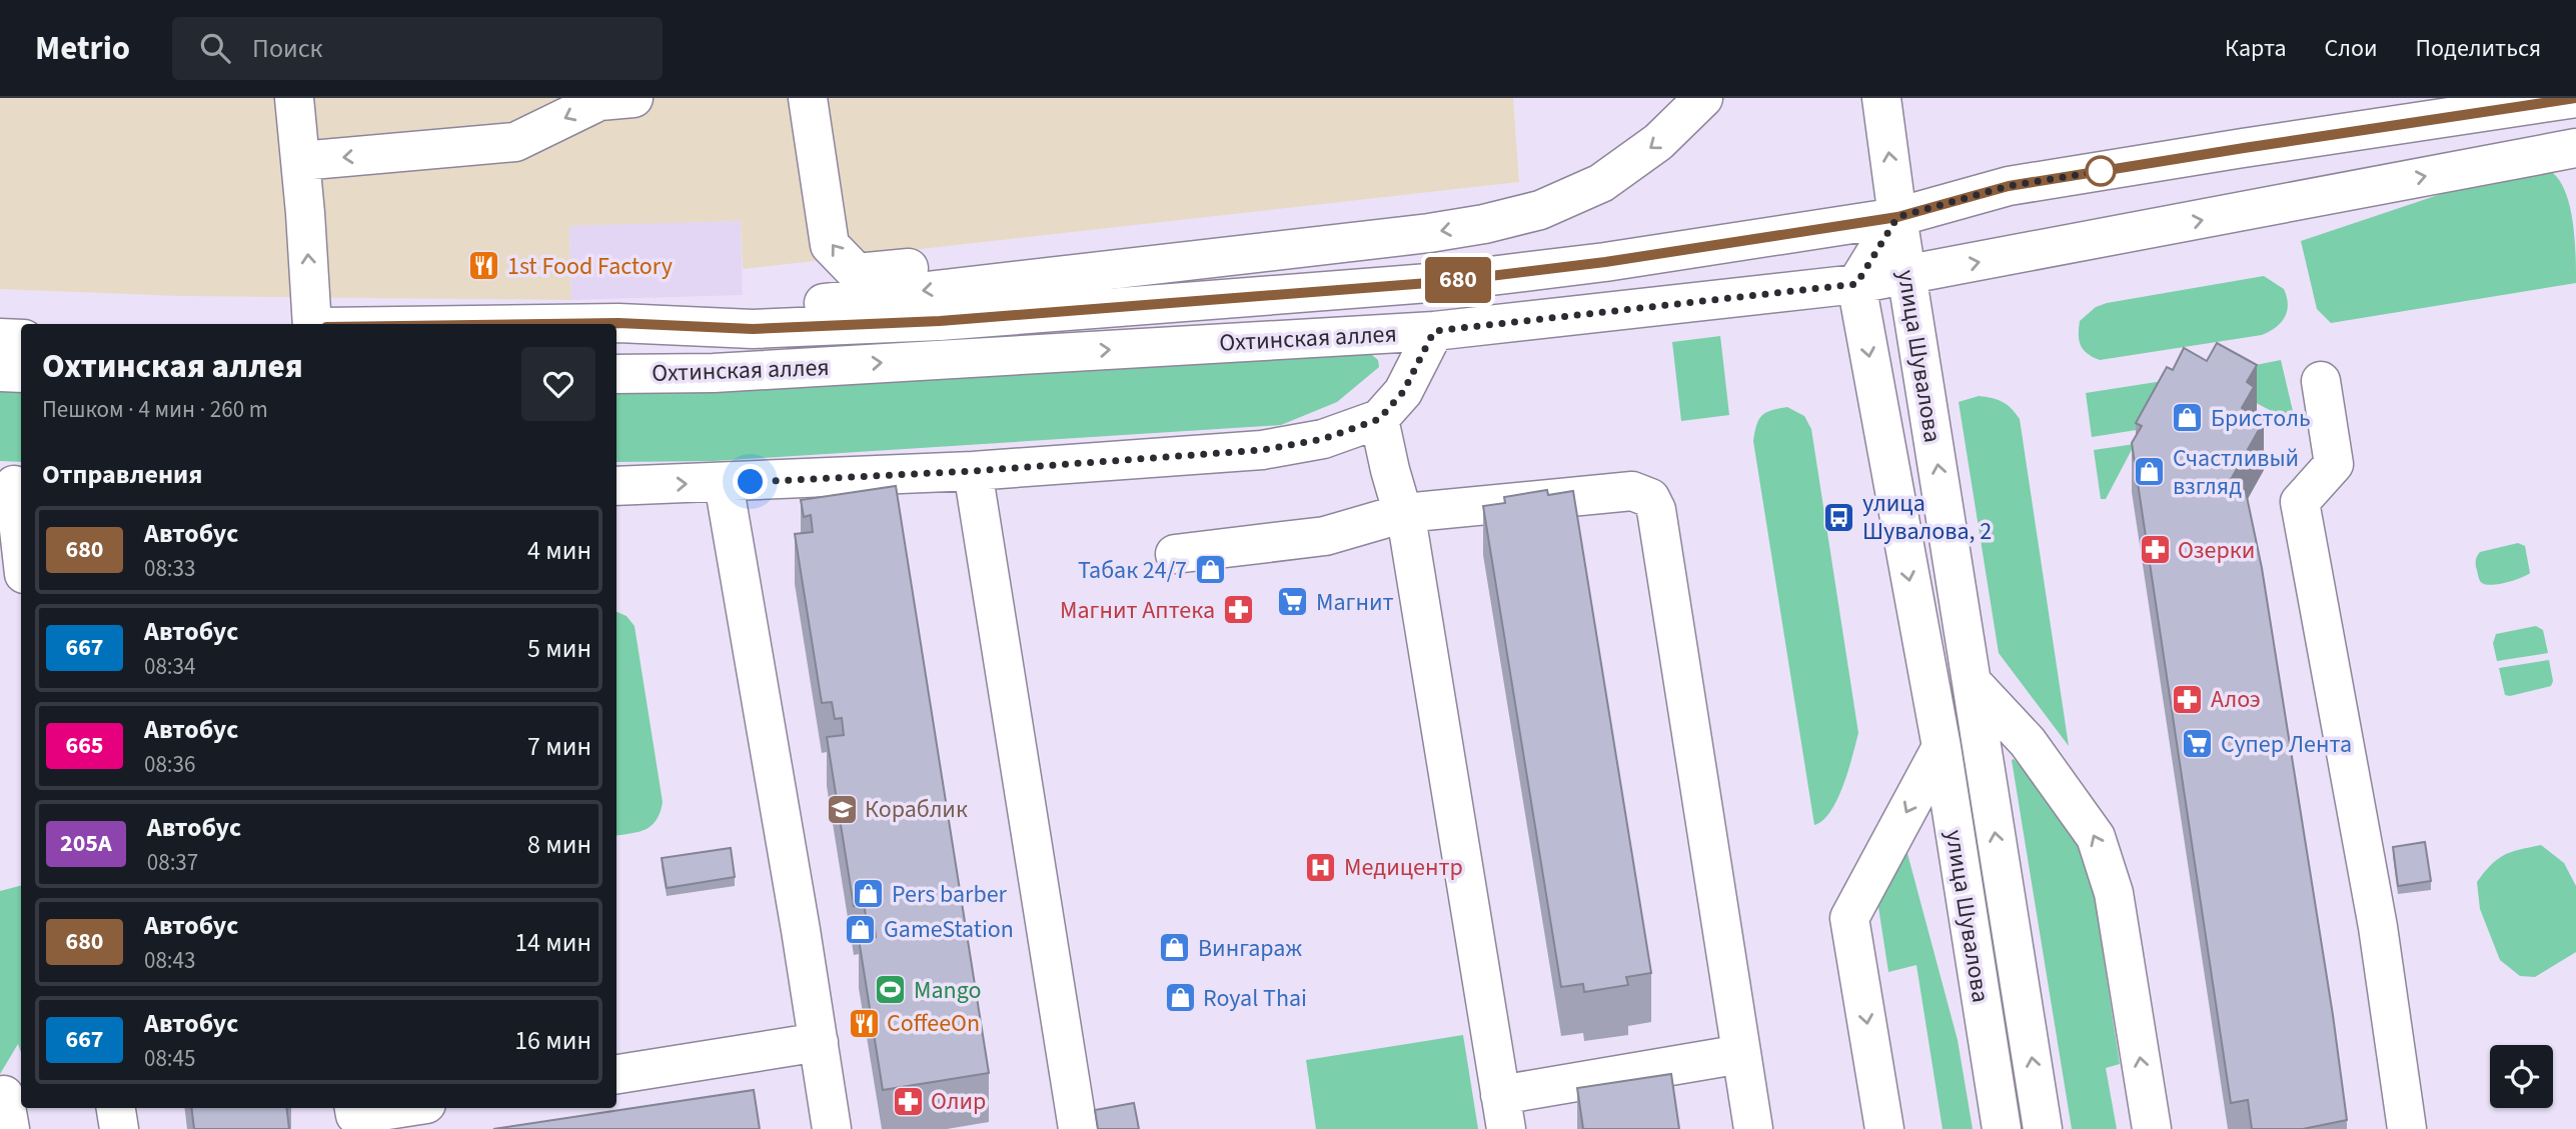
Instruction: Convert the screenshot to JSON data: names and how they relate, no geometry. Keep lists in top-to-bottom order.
{
  "streets": {
    "street": ["Охтинская аллея", "улица Шувалова"]
  },
  "crossings": [
    ["Охтинская аллея", "улица Шувалова"]
  ],
  "places": {
    "restaurant": ["1st Food Factory", "CoffeeOn"],
    "shop": [
      "Бристоль",
      "Счастливый взгляд",
      "Табак 24/7",
      "Pers barber",
      "GameStation",
      "Вингараж",
      "Royal Thai"
    ],
    "bus stop": ["улица Шувалова, 2"],
    "pharmacy": [
      "Озерки",
      "Магнит Аптека",
      "Алоэ",
      "Олир"
    ],
    "supermarket": ["Магнит", "Супер Лента"],
    "school or university": ["Кораблик"],
    "hospital": ["Медицентр"],
    "sports": ["Mango"]
  },
  "lines": ["bus line 680"],
  "page": {
    "header": "Metrio",
    "search": "Поиск",
    "nav": ["Карта", "Слои", "Поделиться"],
    "on_map": "680",
    "heading": [
      ["Охтинская аллея", "Пешком · 4 мин · 260 m"],
      "Отправления"
    ],
    "list": [
      {
        "mark": "680",
        "name": "Автобус",
        "note": "08:33",
        "value": "4 мин"
      },
      {
        "mark": "667",
        "name": "Автобус",
        "note": "08:34",
        "value": "5 мин"
      },
      {
        "mark": "665",
        "name": "Автобус",
        "note": "08:36",
        "value": "7 мин"
      },
      {
        "mark": "205А",
        "name": "Автобус",
        "note": "08:37",
        "value": "8 мин"
      },
      {
        "mark": "680",
        "name": "Автобус",
        "note": "08:43",
        "value": "14 мин"
      },
      {
        "mark": "667",
        "name": "Автобус",
        "note": "08:45",
        "value": "16 мин"
      }
    ]
  }
}
